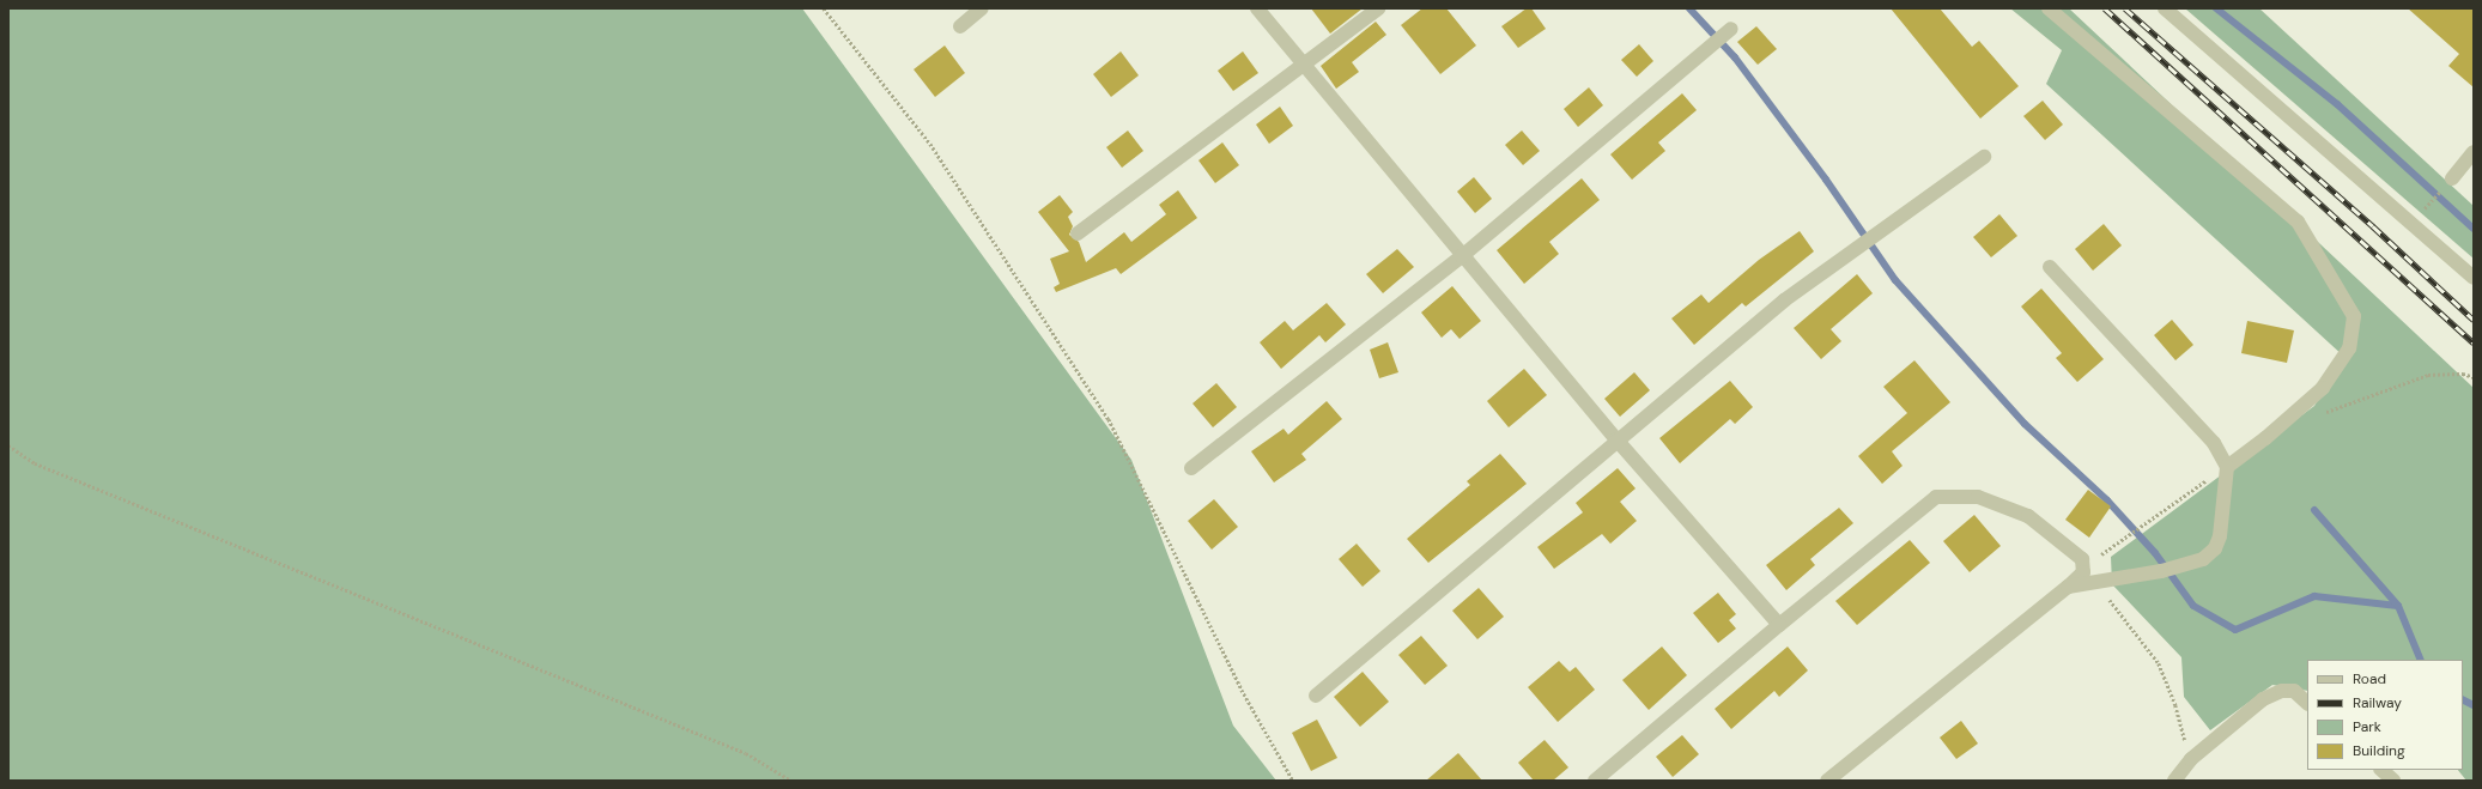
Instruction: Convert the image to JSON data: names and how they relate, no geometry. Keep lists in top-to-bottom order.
{
  "legend": [
    "Road",
    "Railway",
    "Park",
    "Building"
  ]
}
